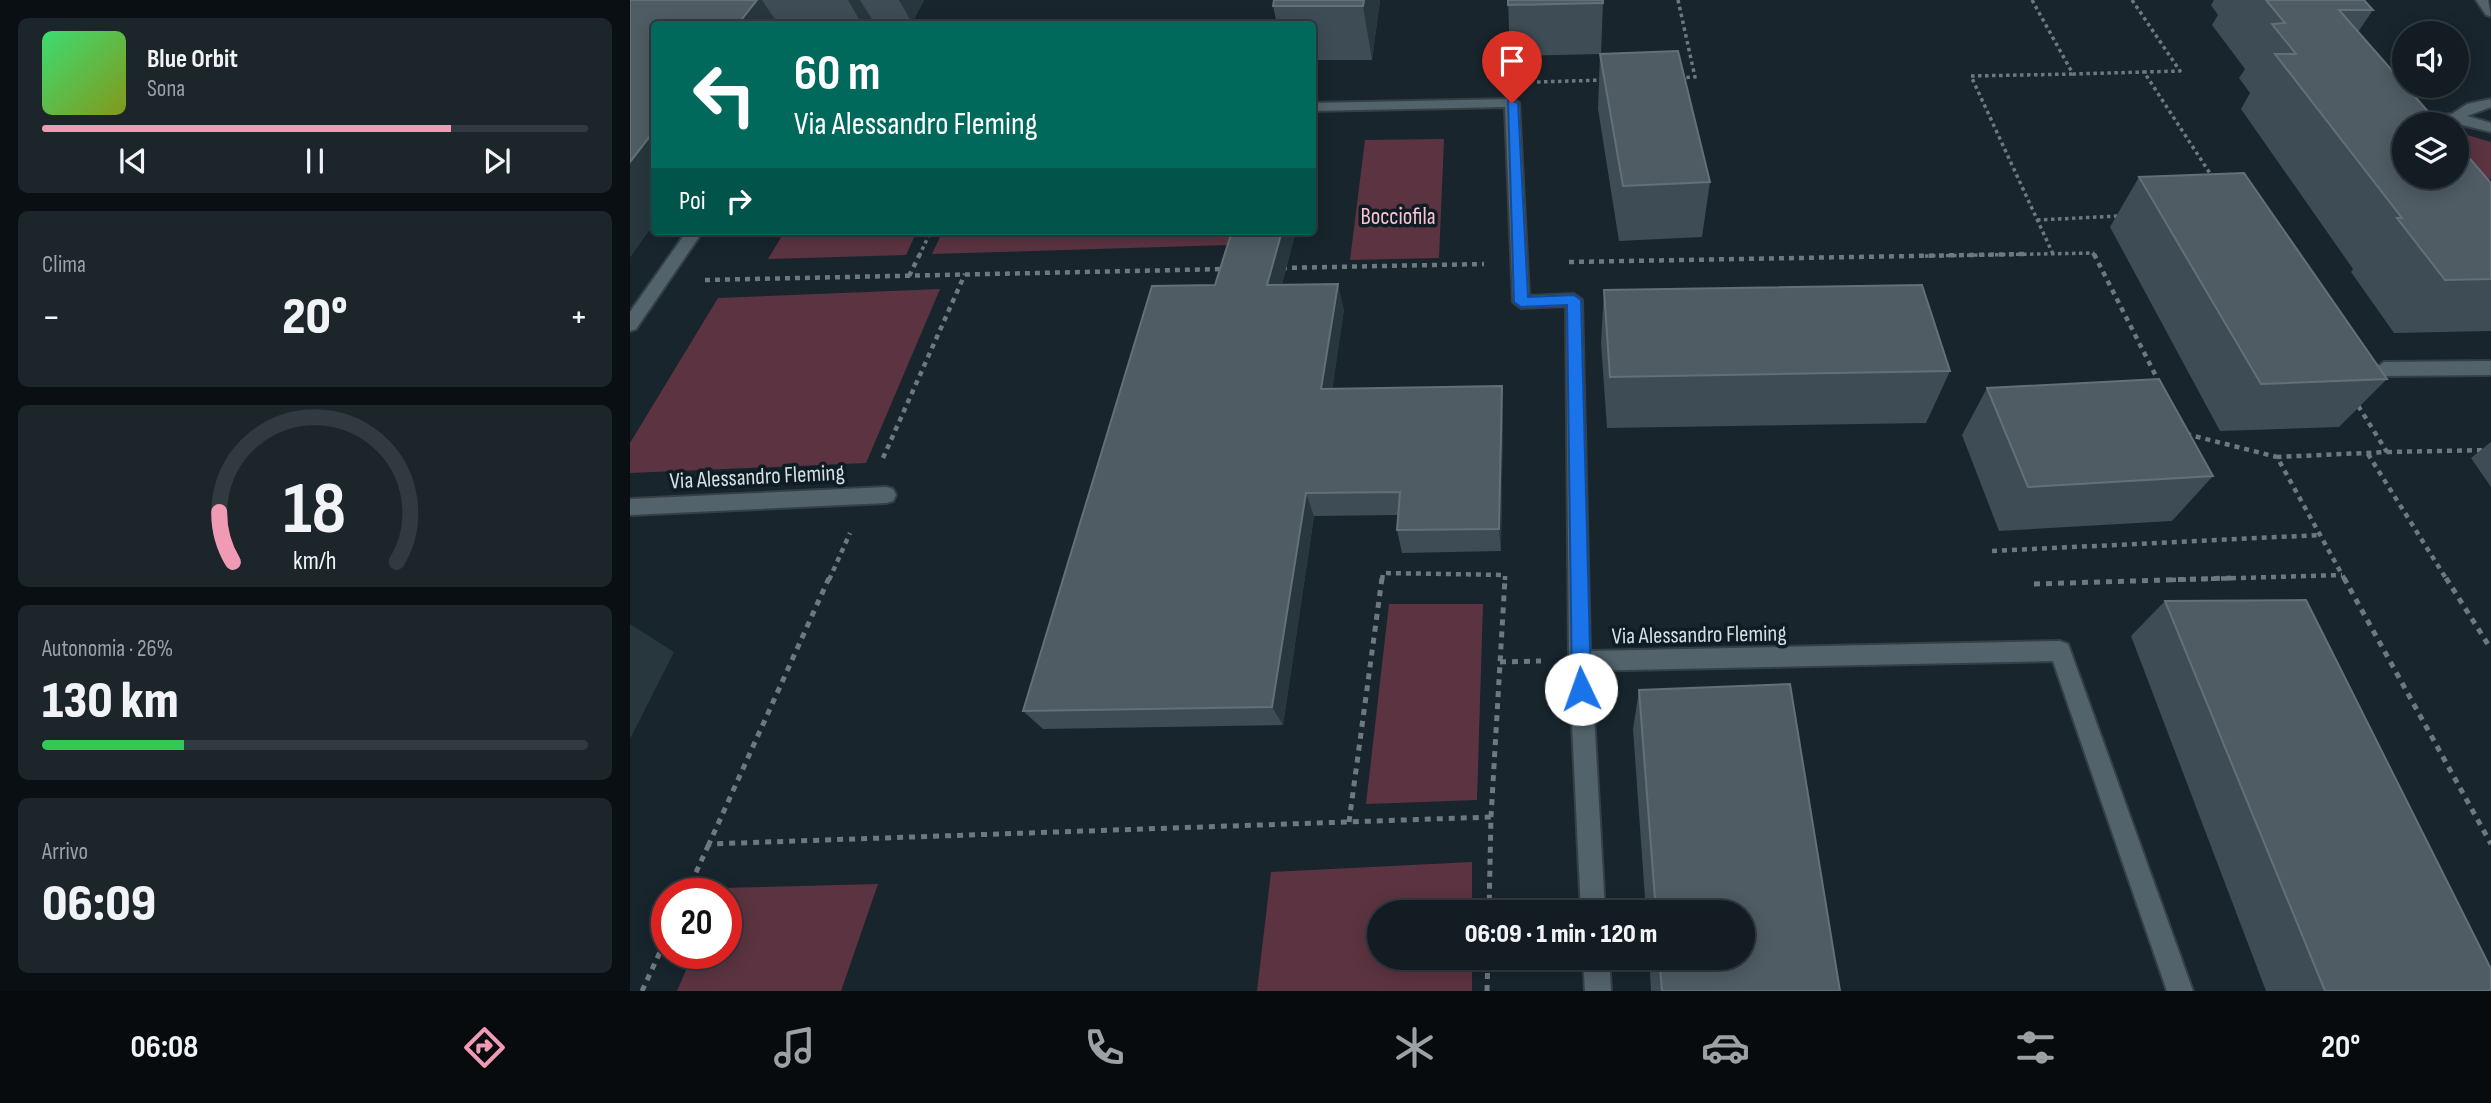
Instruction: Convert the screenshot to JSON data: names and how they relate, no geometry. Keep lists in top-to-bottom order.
{
  "streets": {
    "street": ["Via Alessandro Fleming"]
  },
  "parks": ["Bocciofila"],
  "page": {
    "turn": ["60 m", "Via Alessandro Fleming"],
    "song": ["Blue Orbit", "Sona"],
    "then": "Poi",
    "tile": [
      "Clima",
      ["Autonomia · 26%", "130 km"],
      ["Arrivo", "06:09"]
    ],
    "heat": ["−", "20°", "+"],
    "limit": "20",
    "trip": "06:09 · 1 min · 120 m",
    "tabs": ["06:08", "20°"],
    "gauge": ["18", "km/h"]
  }
}
